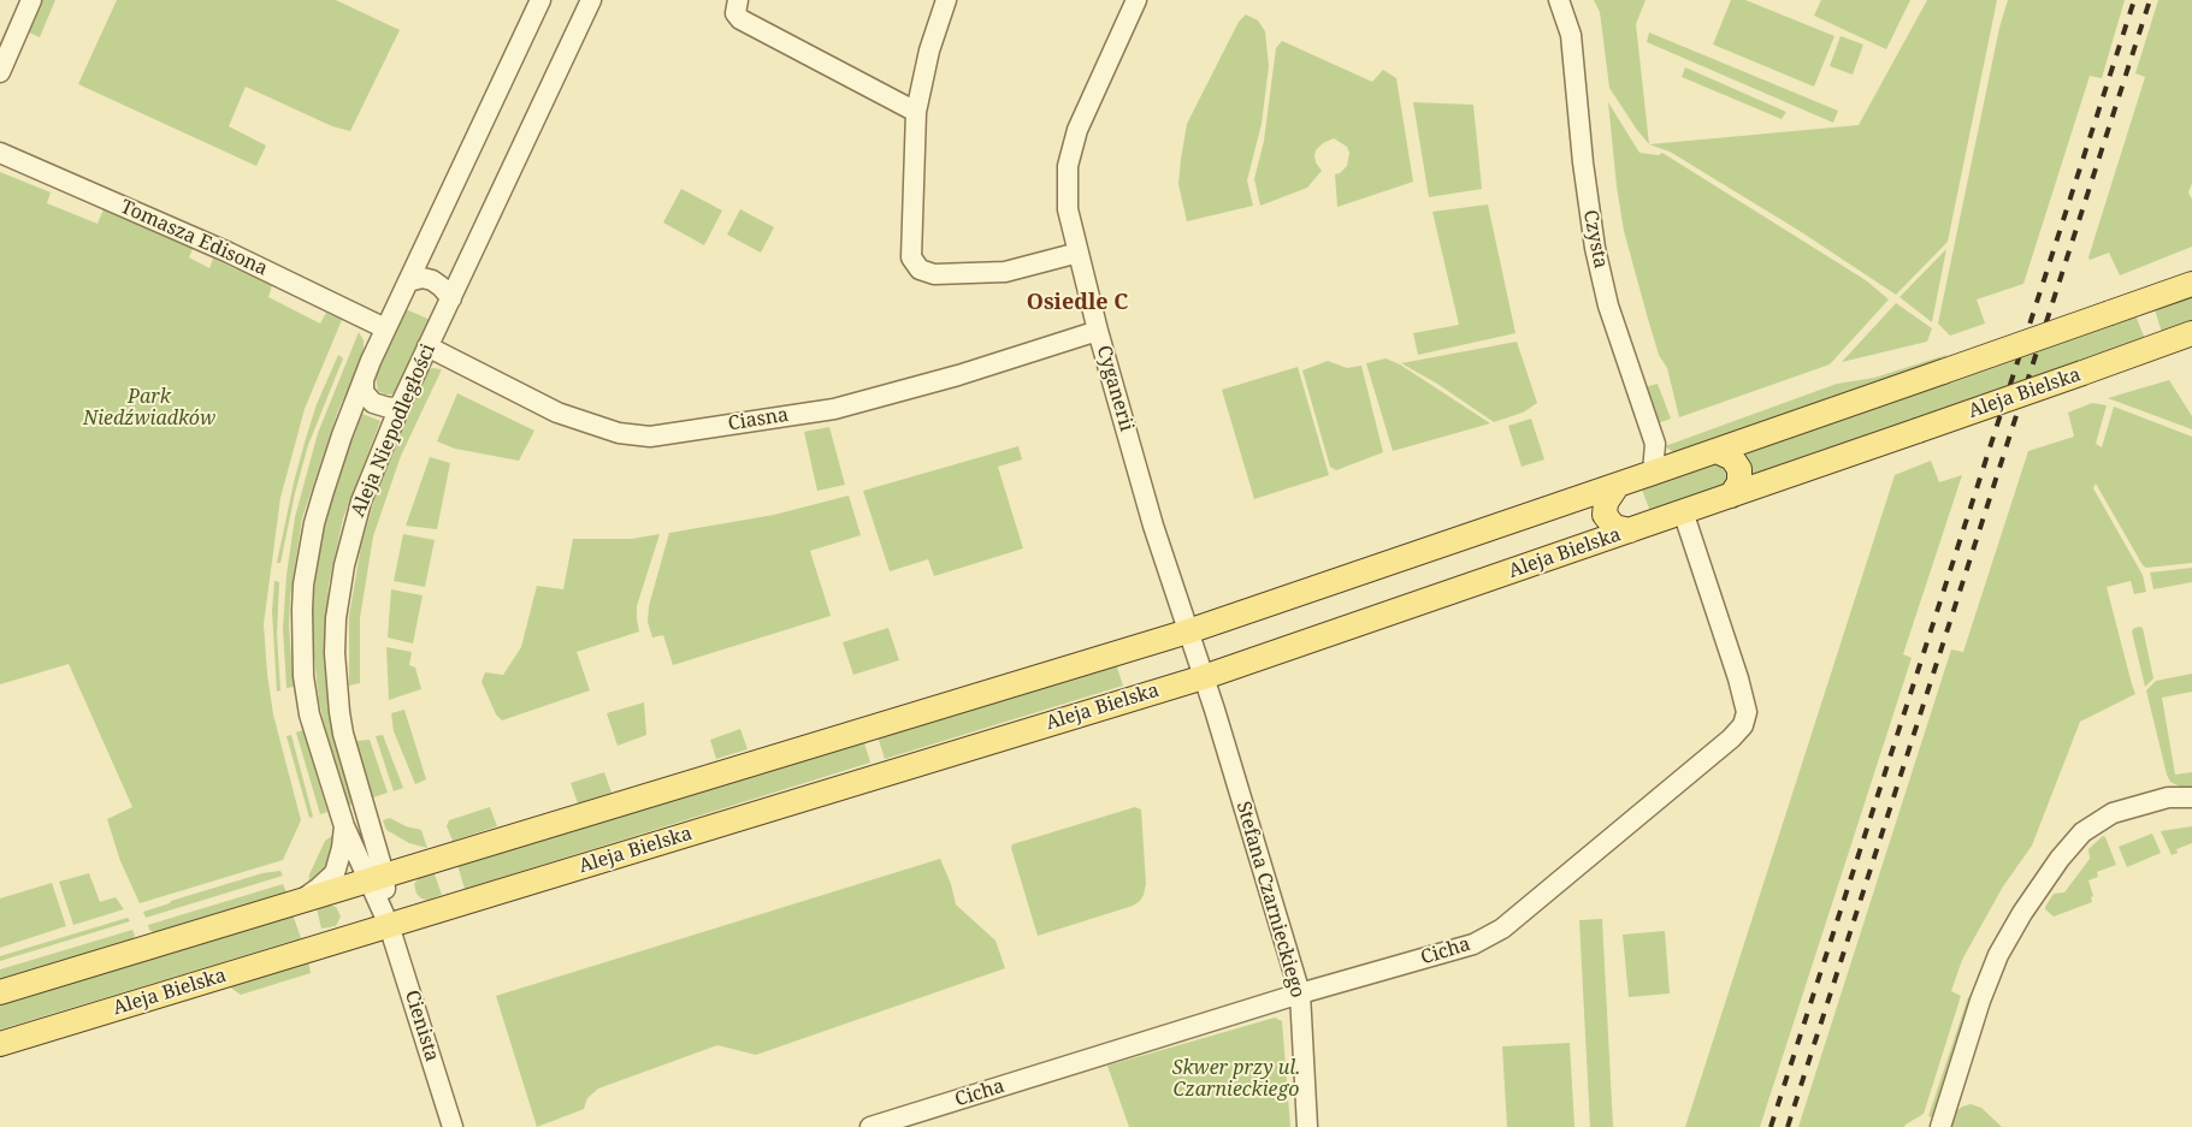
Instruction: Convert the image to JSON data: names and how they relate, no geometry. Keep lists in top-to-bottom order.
{
  "streets": {
    "main road": ["Aleja Bielska"],
    "street": [
      "Tomasza Edisona",
      "Czysta",
      "Cyganerii",
      "Ciasna",
      "Aleja Niepodległości",
      "Stefana Czarnieckiego",
      "Cicha",
      "Cienista"
    ]
  },
  "crossings": [
    ["Tomasza Edisona", "Aleja Niepodległości"],
    ["Cyganerii", "Aleja Bielska"],
    ["Cyganerii", "Ciasna"],
    ["Cyganerii", "Stefana Czarnieckiego"],
    ["Aleja Bielska", "Aleja Niepodległości"],
    ["Aleja Bielska", "Stefana Czarnieckiego"],
    ["Aleja Bielska", "Cicha"],
    ["Aleja Bielska", "Cienista"],
    ["Ciasna", "Aleja Niepodległości"],
    ["Aleja Niepodległości", "Cienista"],
    ["Stefana Czarnieckiego", "Cicha"]
  ],
  "districts": ["Osiedle C"],
  "parks": ["Park Niedźwiadków", "Skwer przy ul. Czarnieckiego"]
}
